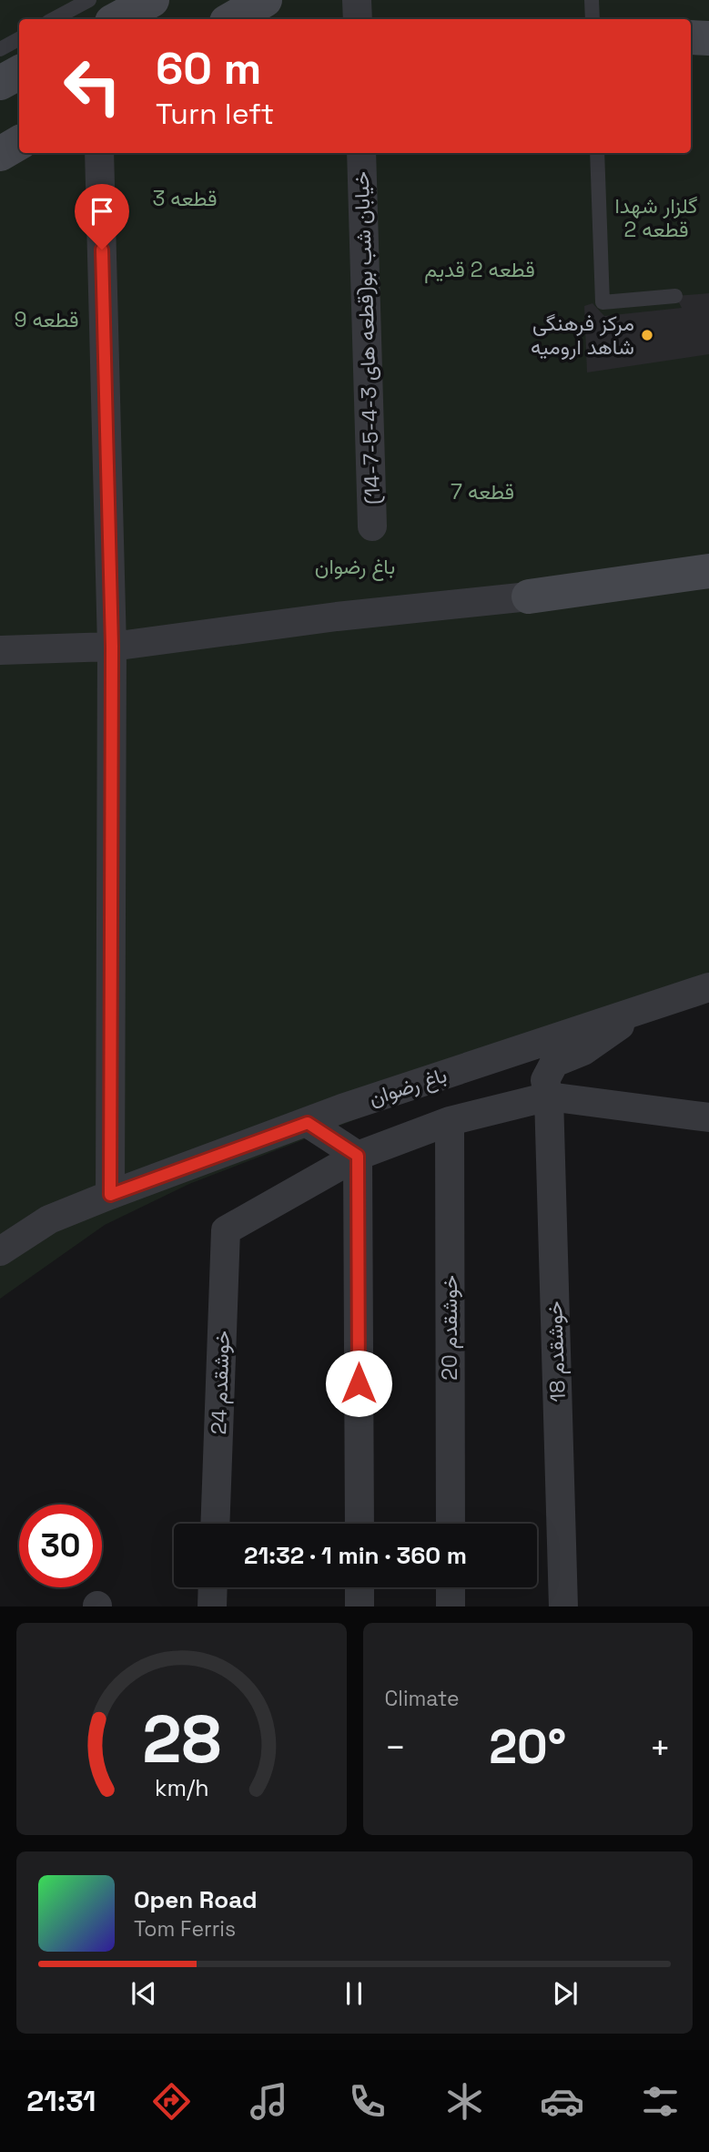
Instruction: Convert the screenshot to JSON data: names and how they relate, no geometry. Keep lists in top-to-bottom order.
{
  "streets": {
    "street": [
      "خیابان شب بو(قطعه های 3-4-5-7-14)",
      "باغ رضوان",
      "خوشقدم 20",
      "خوشقدم 18",
      "خوشقدم 24"
    ]
  },
  "crossings": [
    ["باغ رضوان", "خوشقدم 18"]
  ],
  "parks": [
    "قطعه 3",
    "گلزار شهدا قطعه 2",
    "قطعه 2 قدیم",
    "قطعه 9",
    "قطعه 7",
    "باغ رضوان"
  ],
  "places": ["مرکز فرهنگی شاهد ارومیه"],
  "page": {
    "turn": ["60 m", "Turn left"],
    "limit": "30",
    "trip": "21:32 · 1 min · 360 m",
    "tile": "Climate",
    "heat": ["−", "20°", "+"],
    "song": ["Open Road", "Tom Ferris"],
    "tabs": "21:31",
    "gauge": ["28", "km/h"]
  }
}
